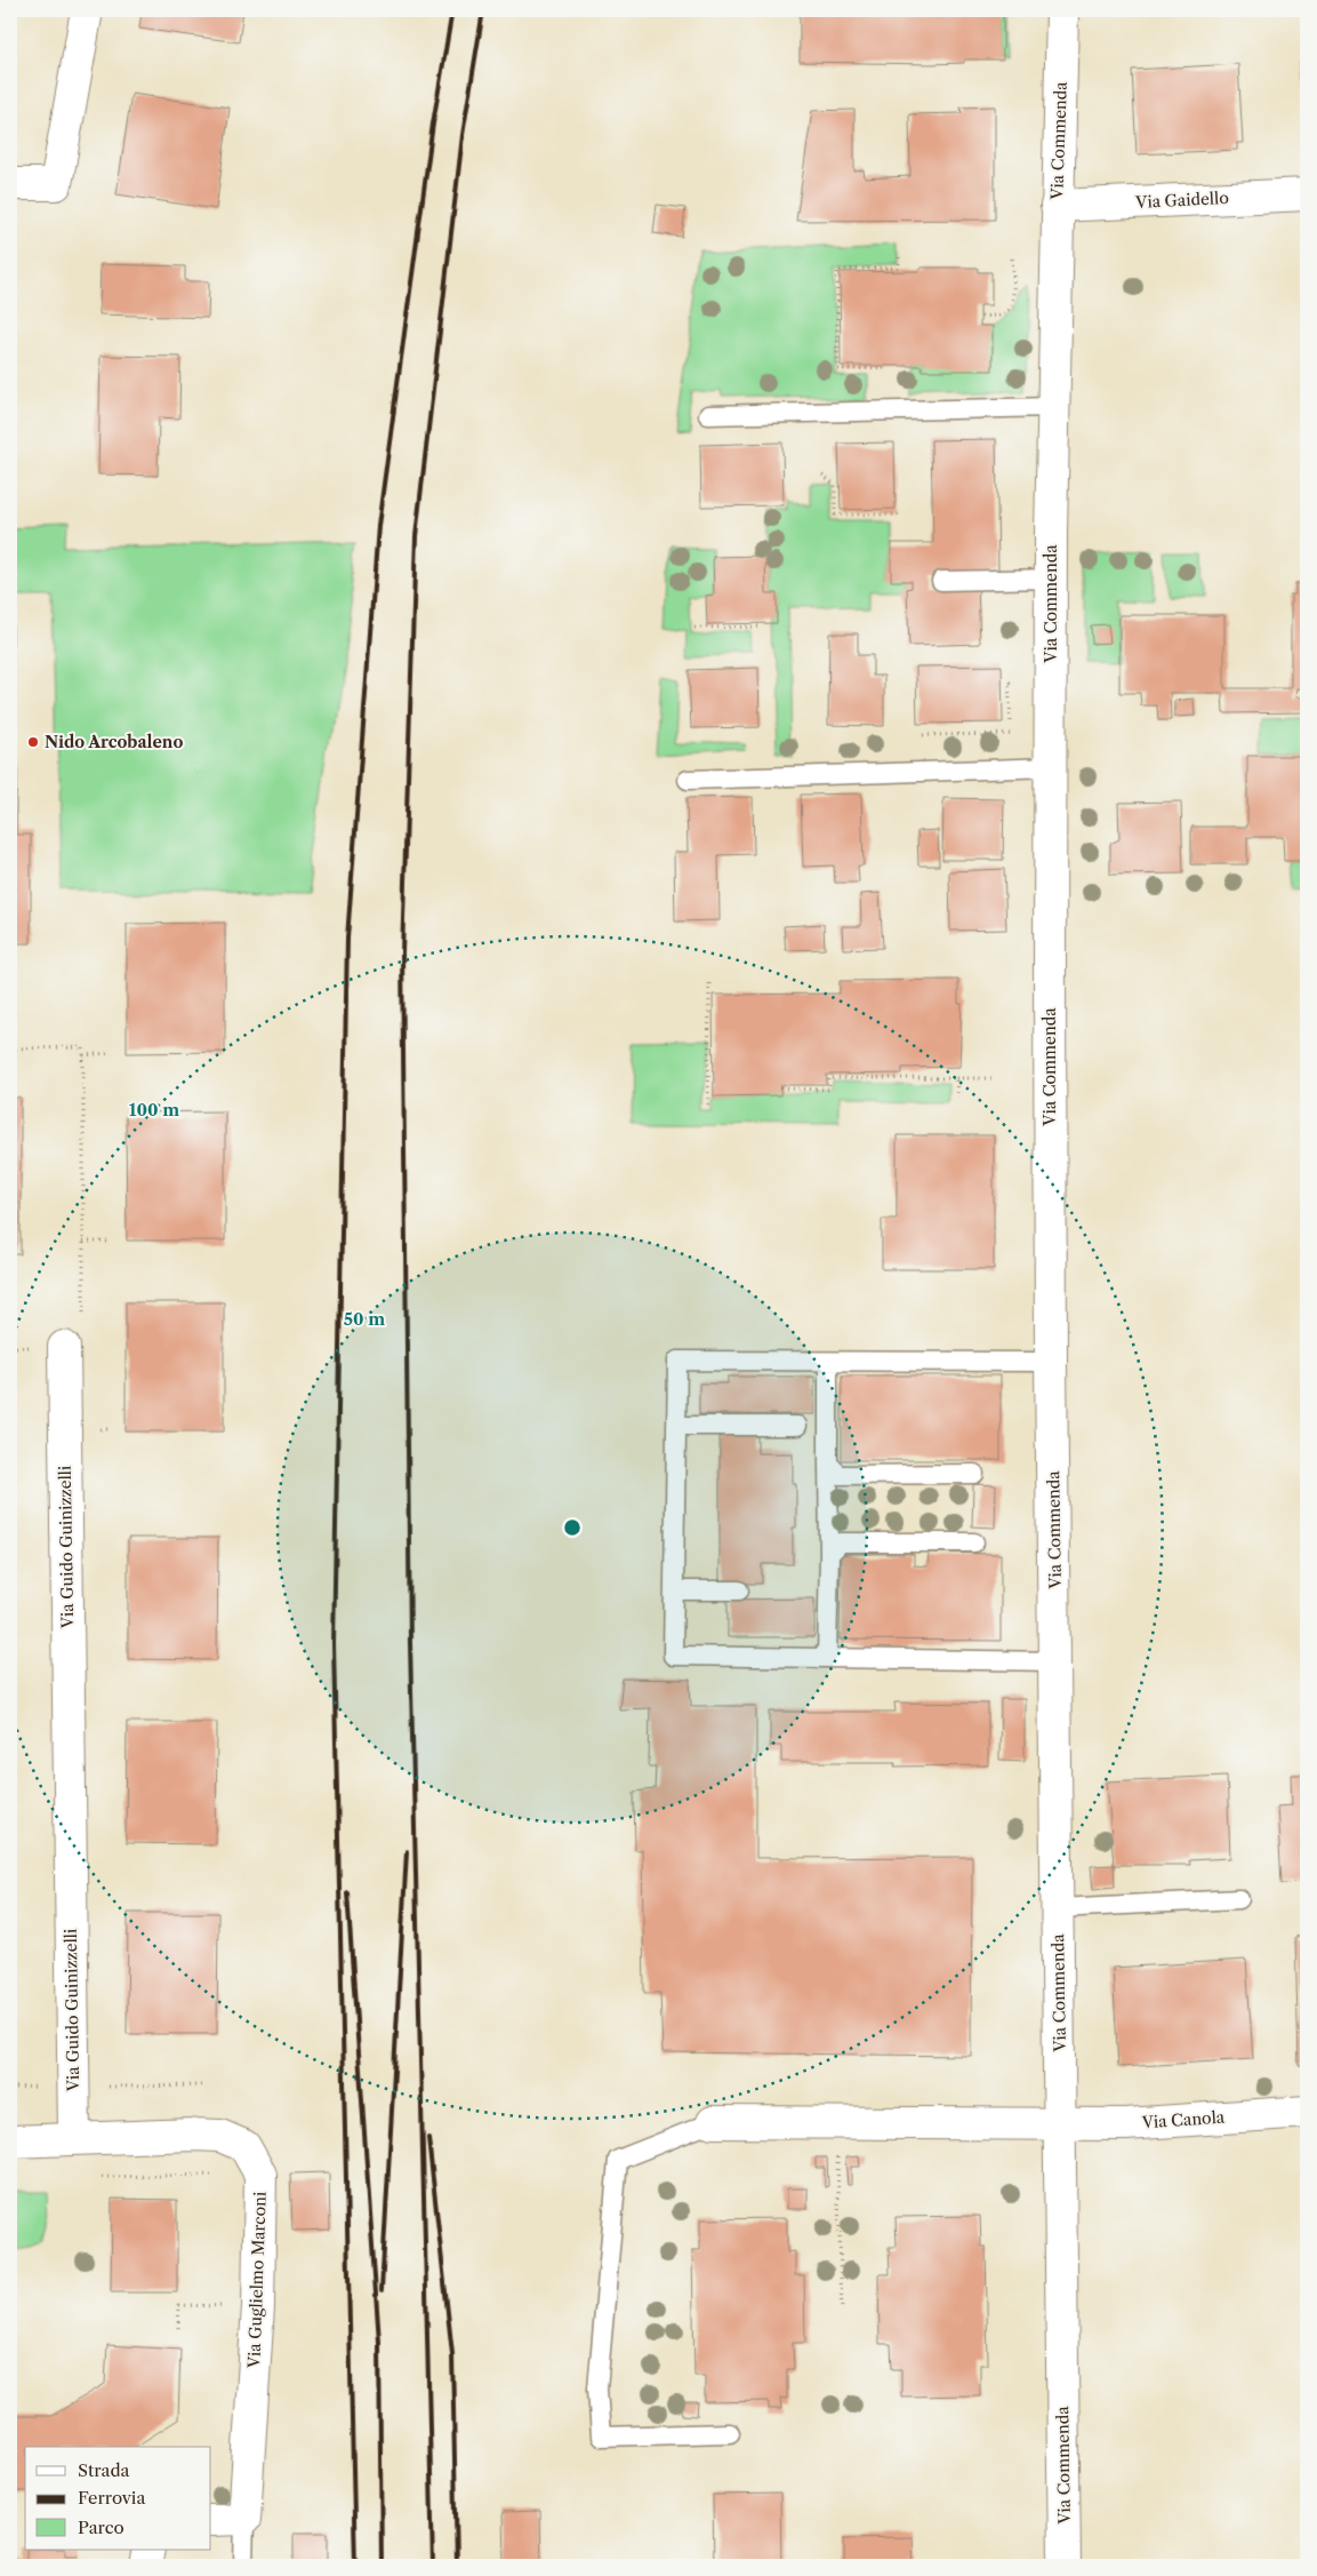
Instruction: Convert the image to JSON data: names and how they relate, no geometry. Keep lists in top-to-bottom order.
{
  "streets": {
    "street": [
      "Via Commenda",
      "Via Gaidello",
      "Via Guido Guinizzelli",
      "Via Canola",
      "Via Guglielmo Marconi"
    ]
  },
  "crossings": [
    ["Via Commenda", "Via Gaidello"],
    ["Via Commenda", "Via Canola"],
    ["Via Guido Guinizzelli", "Via Guglielmo Marconi"]
  ],
  "places": ["Nido Arcobaleno"],
  "legend": ["Strada", "Ferrovia", "Parco"],
  "rings": ["100 m", "50 m"]
}
